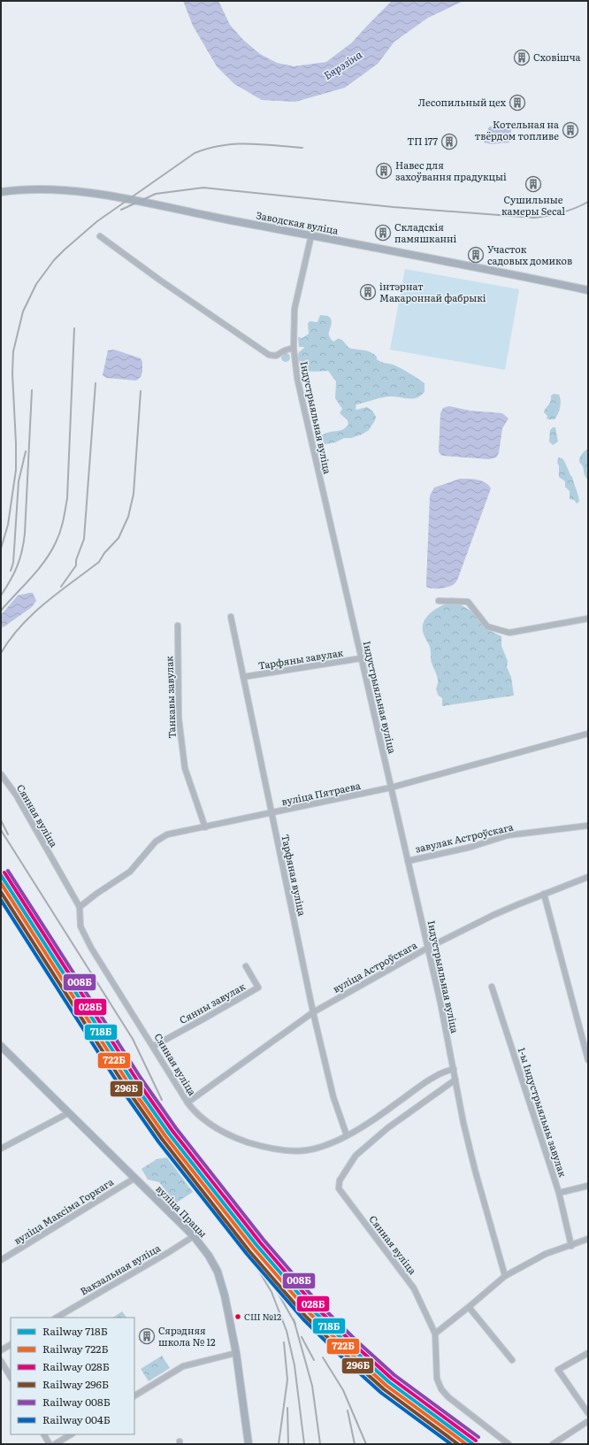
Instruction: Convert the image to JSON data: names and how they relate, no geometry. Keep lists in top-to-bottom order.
{
  "streets": {
    "main road": ["Заводская вуліца", "вуліца Працы"],
    "street": [
      "Індустрыяльная вуліца",
      "Тарфяны завулак",
      "Танкавы завулак",
      "вуліца Пятраева",
      "Сянная вуліца",
      "завулак Астроўскага",
      "Тарфяная вуліца",
      "вуліца Астроўскага",
      "Сянны завулак",
      "1-ы Індустрыяльны завулак",
      "вуліца Максіма Горкага",
      "Вакзальная вуліца"
    ]
  },
  "crossings": [
    ["Заводская вуліца", "Індустрыяльная вуліца"],
    ["Індустрыяльная вуліца", "Тарфяны завулак"],
    ["Індустрыяльная вуліца", "вуліца Пятраева"],
    ["Індустрыяльная вуліца", "Сянная вуліца"],
    ["Індустрыяльная вуліца", "завулак Астроўскага"],
    ["Індустрыяльная вуліца", "вуліца Астроўскага"],
    ["Тарфяны завулак", "Тарфяная вуліца"],
    ["Танкавы завулак", "вуліца Пятраева"],
    ["вуліца Пятраева", "Сянная вуліца"],
    ["вуліца Пятраева", "Тарфяная вуліца"],
    ["Сянная вуліца", "Тарфяная вуліца"],
    ["Сянная вуліца", "вуліца Астроўскага"],
    ["Сянная вуліца", "Сянны завулак"],
    ["Тарфяная вуліца", "вуліца Астроўскага"],
    ["вуліца Максіма Горкага", "вуліца Працы"],
    ["вуліца Працы", "Вакзальная вуліца"]
  ],
  "water": ["Бярэзіна"],
  "places": {
    "building": [
      "Сховішча",
      "Лесопильный цех",
      "Котельная на твёрдом топливе",
      "ТП 177",
      "Навес для захоўвання прадукцыі",
      "Сушильные камеры Secal",
      "Складскія памяшканні",
      "Участок садовых домиков",
      "інтэрнат Макароннай фабрыкі",
      "Сярэдняя школа № 12"
    ],
    "other": ["СШ №12"]
  },
  "lines": [
    "rail line 008Б",
    "rail line 028Б",
    "rail line 718Б",
    "rail line 722Б",
    "rail line 296Б",
    "rail line 004Б"
  ],
  "legend": [
    "Railway 718Б",
    "Railway 722Б",
    "Railway 028Б",
    "Railway 296Б",
    "Railway 008Б",
    "Railway 004Б"
  ]
}
